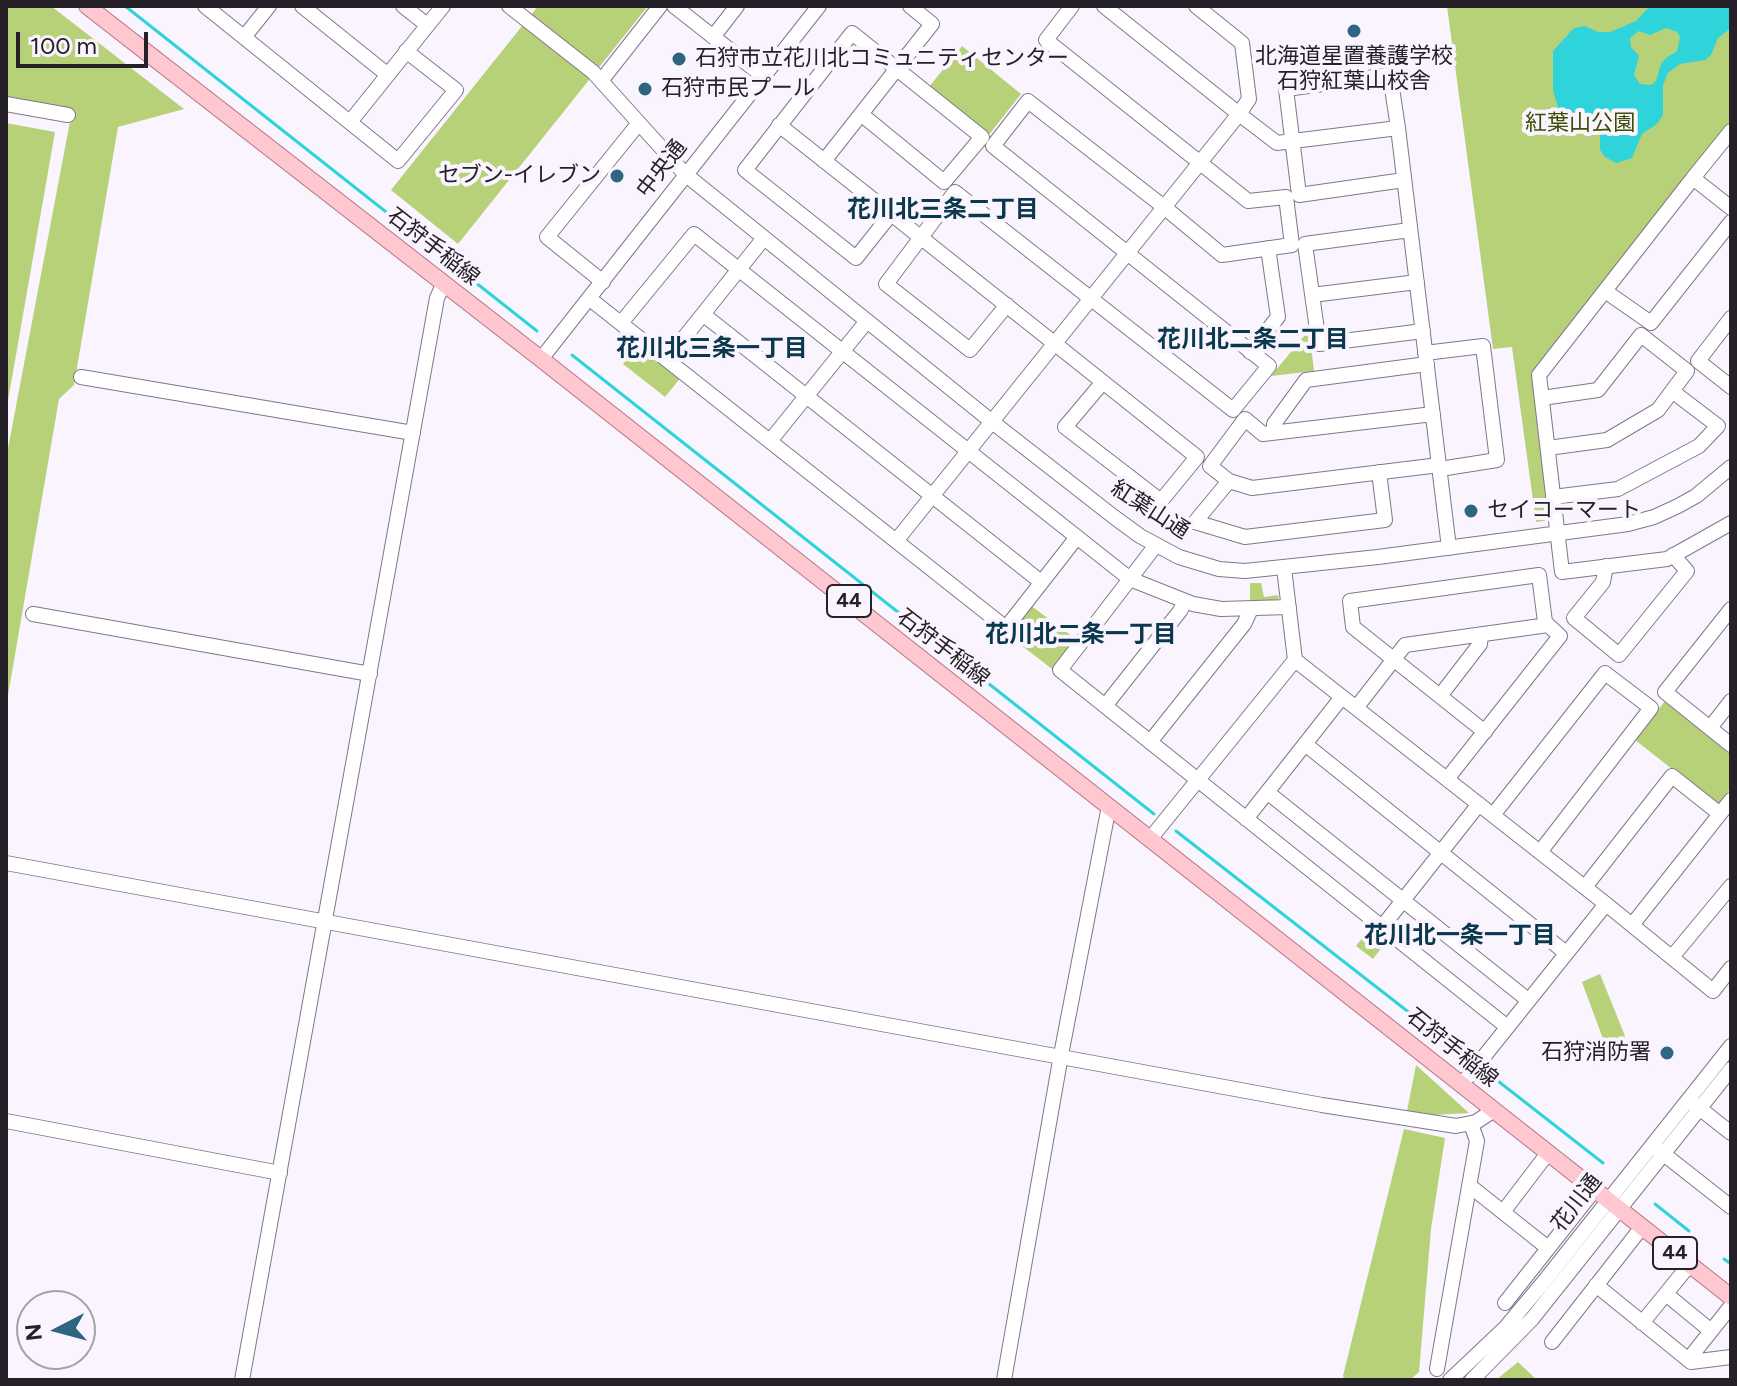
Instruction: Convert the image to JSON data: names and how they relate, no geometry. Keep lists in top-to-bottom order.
{
  "streets": {
    "main road": ["石狩手稲線", "44"],
    "street": ["中央通", "紅葉山通", "花川通"]
  },
  "crossings": [
    ["中央通", "石狩手稲線"],
    ["中央通", "紅葉山通"],
    ["石狩手稲線", "花川通"]
  ],
  "districts": [
    "花川北三条二丁目",
    "花川北二条二丁目",
    "花川北三条一丁目",
    "花川北二条一丁目",
    "花川北一条一丁目"
  ],
  "parks": ["紅葉山公園"],
  "places": [
    "北海道星置養護学校 石狩紅葉山校舎",
    "石狩市立花川北コミュニティセンター",
    "石狩市民プール",
    "セブン-イレブン",
    "セイコーマート",
    "石狩消防署"
  ],
  "scale_bar": "100 m",
  "north": "left"
}
